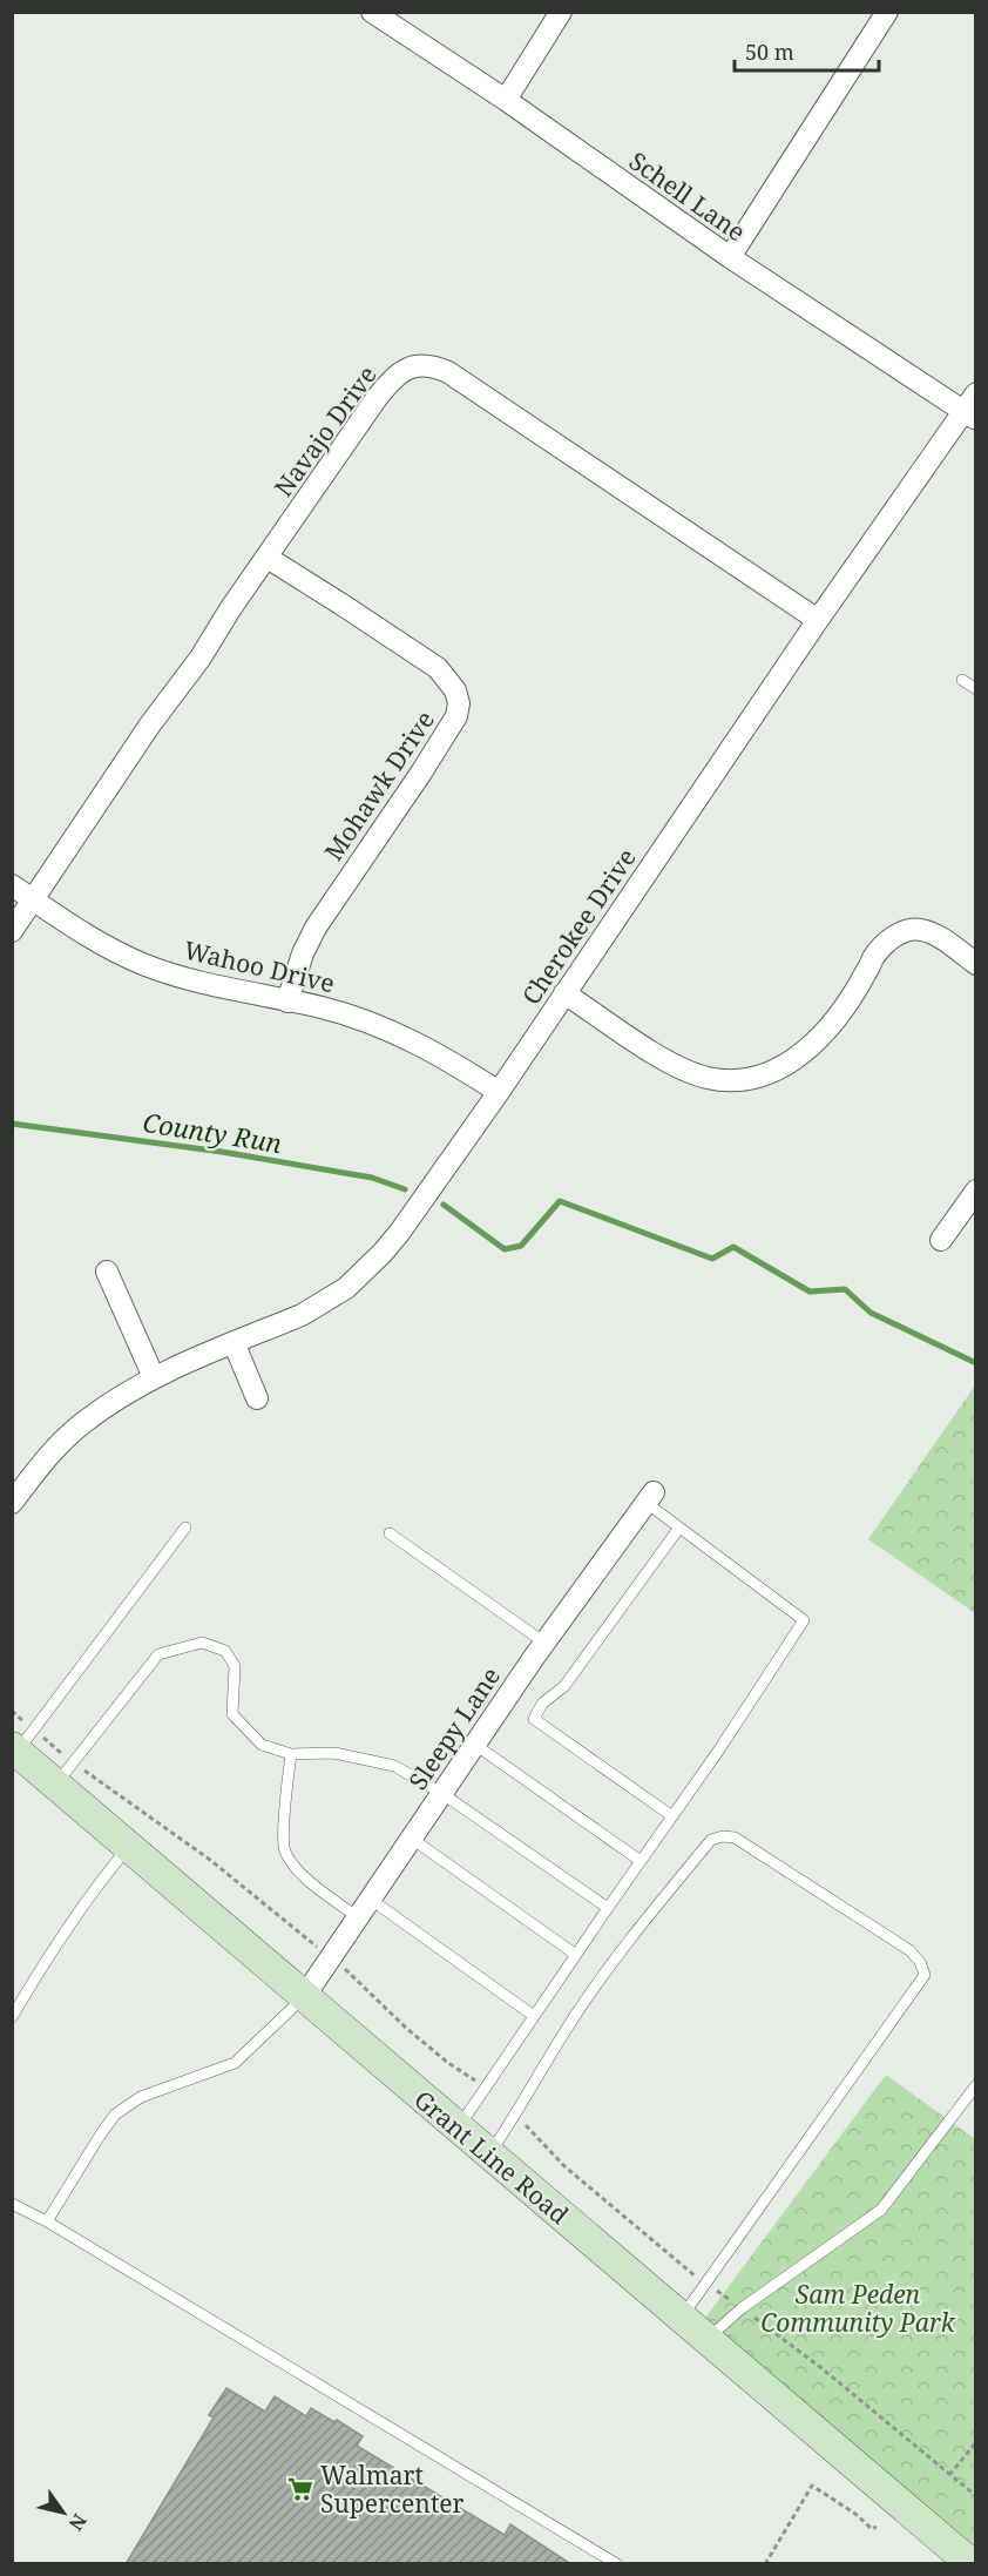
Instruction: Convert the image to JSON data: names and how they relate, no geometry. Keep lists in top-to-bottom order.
{
  "streets": {
    "main road": ["Grant Line Road"],
    "street": [
      "Schell Lane",
      "Navajo Drive",
      "Mohawk Drive",
      "Cherokee Drive",
      "Wahoo Drive",
      "Sleepy Lane"
    ]
  },
  "crossings": [
    ["Schell Lane", "Cherokee Drive"],
    ["Navajo Drive", "Mohawk Drive"],
    ["Navajo Drive", "Cherokee Drive"],
    ["Navajo Drive", "Wahoo Drive"],
    ["Mohawk Drive", "Wahoo Drive"],
    ["Cherokee Drive", "Wahoo Drive"],
    ["Sleepy Lane", "Grant Line Road"]
  ],
  "water": ["County Run"],
  "parks": ["Sam Peden Community Park"],
  "places": {
    "supermarket": ["Walmart Supercenter"]
  },
  "scale_bar": "50 m",
  "north": "bottom right"
}
